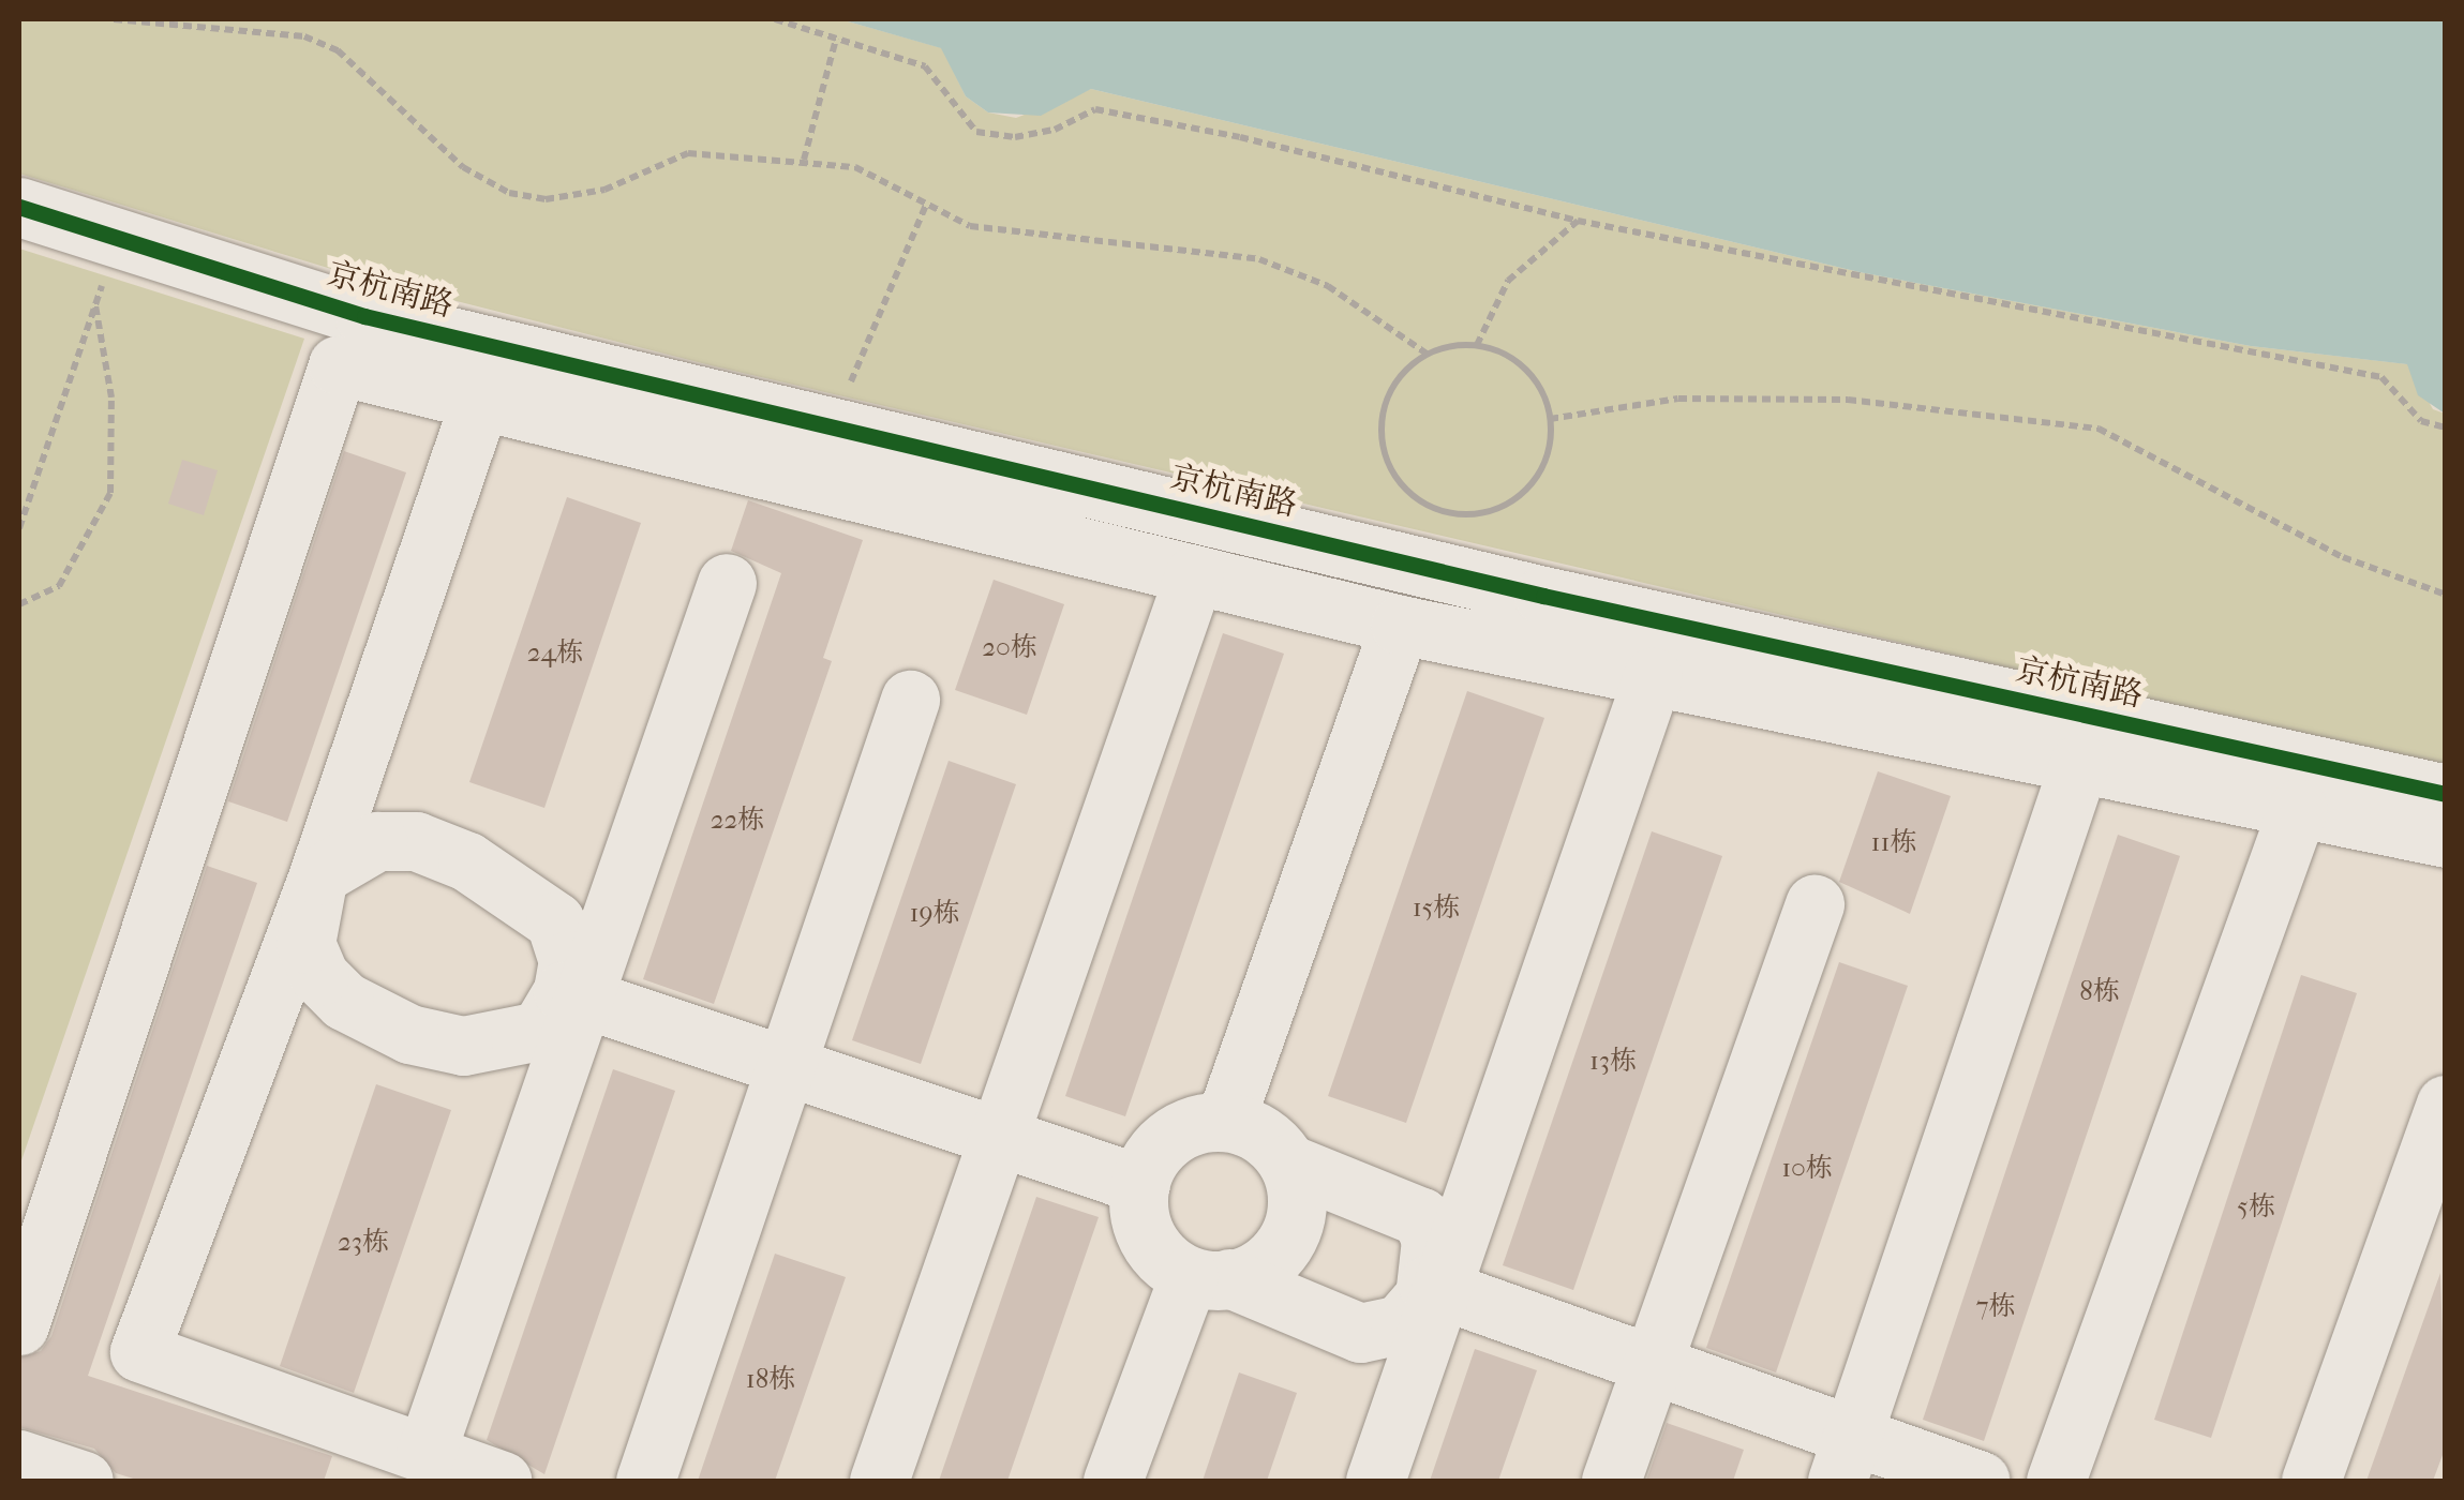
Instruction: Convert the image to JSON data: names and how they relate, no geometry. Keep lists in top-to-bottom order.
{
  "streets": {
    "street": ["京杭南路"]
  },
  "house_numbers": [
    "20栋",
    "24栋",
    "22栋",
    "11栋",
    "15栋",
    "19栋",
    "8栋",
    "13栋",
    "10栋",
    "5栋",
    "23栋",
    "7栋",
    "18栋"
  ]
}
